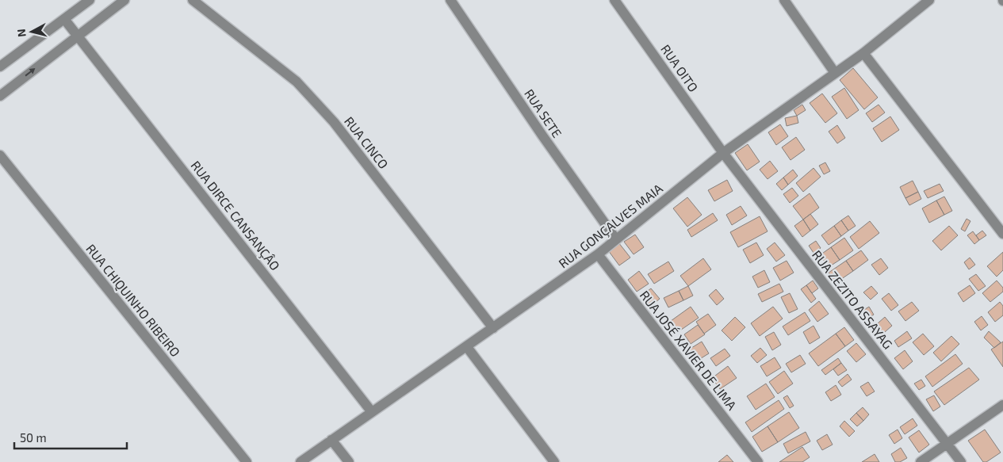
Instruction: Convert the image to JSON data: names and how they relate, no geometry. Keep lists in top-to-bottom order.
{
  "streets": {
    "street": [
      "RUA OITO",
      "RUA SETE",
      "RUA CINCO",
      "RUA DIRCE CANSANÇÂO",
      "RUA GONÇALVES MAIA",
      "RUA ZEZITO ASSAYAG",
      "RUA CHIQUINHO RIBEIRO",
      "RUA JOSÉ XAVIER DE LIMA"
    ]
  },
  "crossings": [
    ["RUA OITO", "RUA GONÇALVES MAIA"],
    ["RUA OITO", "RUA ZEZITO ASSAYAG"],
    ["RUA SETE", "RUA GONÇALVES MAIA"],
    ["RUA CINCO", "RUA GONÇALVES MAIA"],
    ["RUA DIRCE CANSANÇÂO", "RUA GONÇALVES MAIA"],
    ["RUA GONÇALVES MAIA", "RUA ZEZITO ASSAYAG"],
    ["RUA GONÇALVES MAIA", "RUA JOSÉ XAVIER DE LIMA"]
  ],
  "scale_bar": "50 m",
  "north": "left"
}
